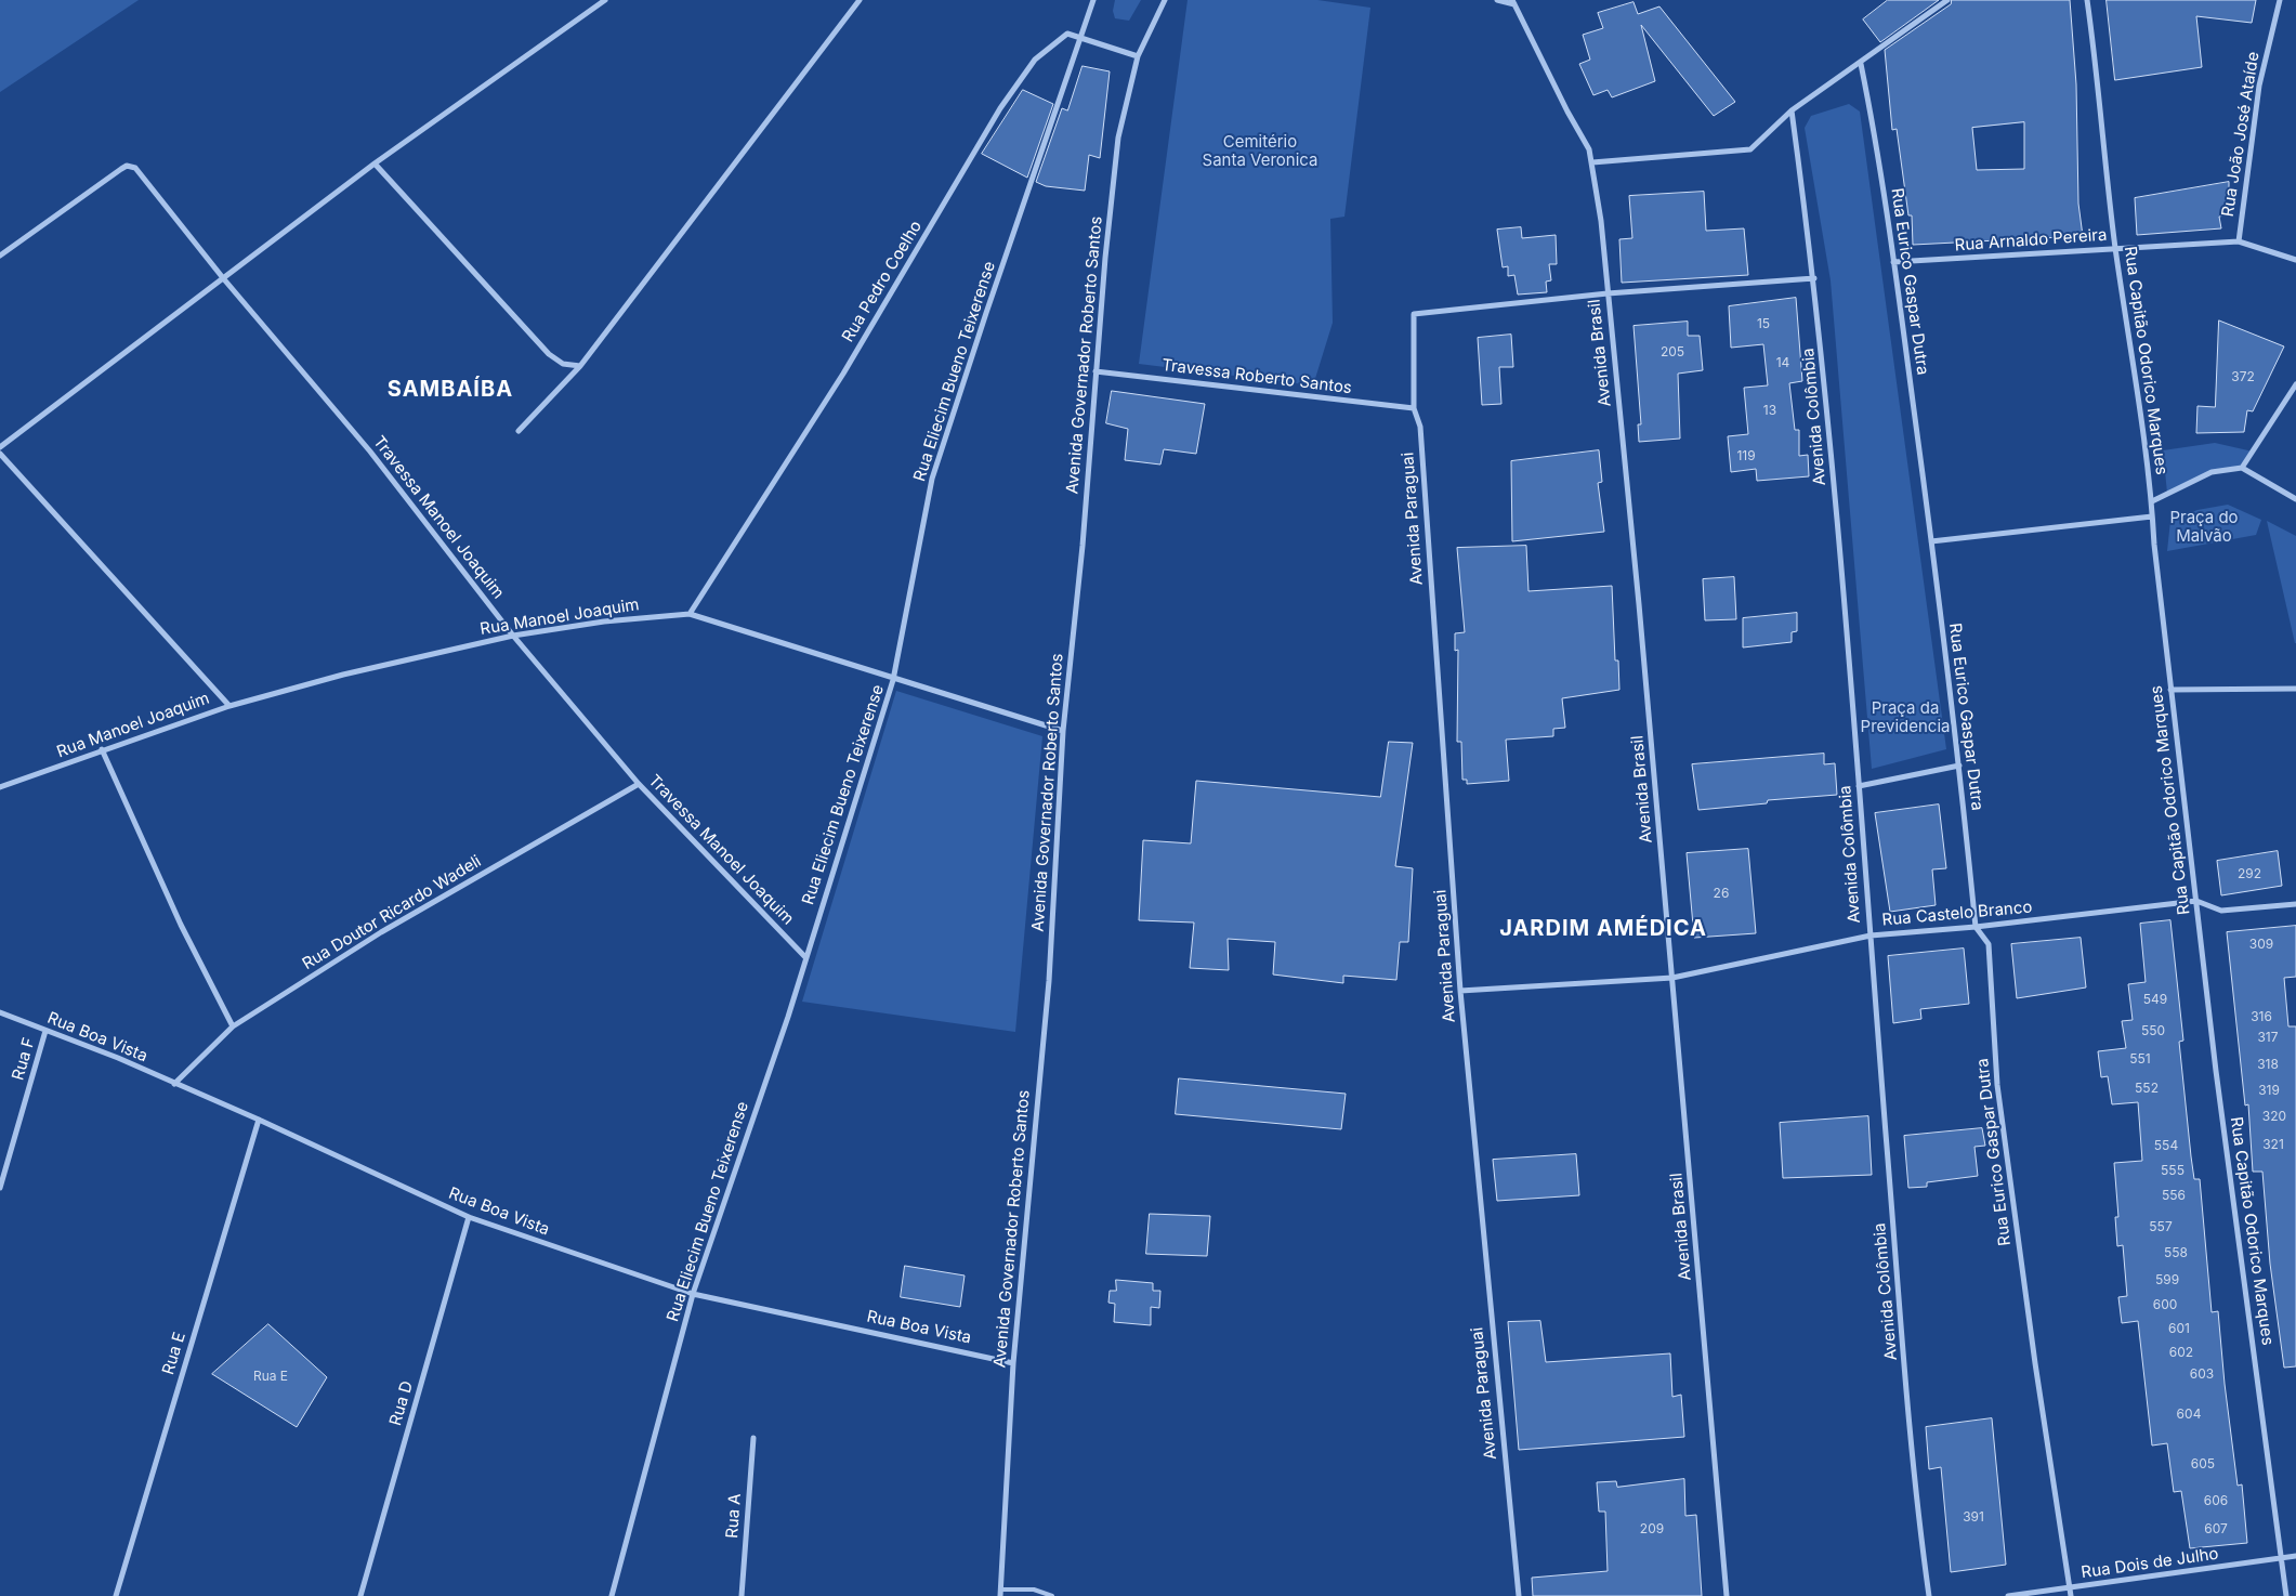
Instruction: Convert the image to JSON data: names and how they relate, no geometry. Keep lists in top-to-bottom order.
{
  "streets": {
    "street": [
      "Rua João José Ataíde",
      "Rua Arnaldo Pereira",
      "Rua Pedro Coelho",
      "Rua Eurico Gaspar Dutra",
      "Avenida Brasil",
      "Avenida Governador Roberto Santos",
      "Rua Capitão Odorico Marques",
      "Rua Eliecim Bueno Teixerense",
      "Travessa Roberto Santos",
      "Avenida Colômbia",
      "Travessa Manoel Joaquim",
      "Avenida Paraguai",
      "Rua Manoel Joaquim",
      "Rua Doutor Ricardo Wadeli",
      "Rua Castelo Branco",
      "Rua Boa Vista",
      "Rua F",
      "Rua E",
      "Rua D",
      "Rua A",
      "Rua Dois de Julho"
    ]
  },
  "crossings": [
    ["Rua João José Ataíde", "Rua Arnaldo Pereira"],
    ["Rua Arnaldo Pereira", "Rua Eurico Gaspar Dutra"],
    ["Rua Arnaldo Pereira", "Rua Capitão Odorico Marques"],
    ["Rua Pedro Coelho", "Avenida Governador Roberto Santos"],
    ["Rua Pedro Coelho", "Rua Eliecim Bueno Teixerense"],
    ["Rua Pedro Coelho", "Rua Manoel Joaquim"],
    ["Rua Eurico Gaspar Dutra", "Rua Castelo Branco"],
    ["Rua Eurico Gaspar Dutra", "Rua Dois de Julho"],
    ["Avenida Brasil", "Avenida Paraguai"],
    ["Avenida Brasil", "Rua Castelo Branco"],
    ["Avenida Governador Roberto Santos", "Travessa Roberto Santos"],
    ["Avenida Governador Roberto Santos", "Rua Manoel Joaquim"],
    ["Avenida Governador Roberto Santos", "Rua Boa Vista"],
    ["Rua Capitão Odorico Marques", "Rua Castelo Branco"],
    ["Rua Capitão Odorico Marques", "Rua Dois de Julho"],
    ["Rua Eliecim Bueno Teixerense", "Travessa Manoel Joaquim"],
    ["Rua Eliecim Bueno Teixerense", "Rua Manoel Joaquim"],
    ["Rua Eliecim Bueno Teixerense", "Rua Boa Vista"],
    ["Travessa Roberto Santos", "Avenida Paraguai"],
    ["Avenida Colômbia", "Rua Castelo Branco"],
    ["Travessa Manoel Joaquim", "Rua Manoel Joaquim"],
    ["Travessa Manoel Joaquim", "Rua Doutor Ricardo Wadeli"],
    ["Avenida Paraguai", "Rua Castelo Branco"],
    ["Rua Doutor Ricardo Wadeli", "Rua Boa Vista"],
    ["Rua Boa Vista", "Rua F"],
    ["Rua Boa Vista", "Rua E"],
    ["Rua Boa Vista", "Rua D"]
  ],
  "districts": ["SAMBAÍBA", "JARDIM AMÉDICA"],
  "parks": ["Cemitério Santa Veronica", "Praça do Malvão", "Praça da Previdencia"],
  "house_numbers": [
    "15",
    "205",
    "14",
    "372",
    "13",
    "119",
    "292",
    "26",
    "309",
    "549",
    "316",
    "550",
    "317",
    "551",
    "318",
    "552",
    "319",
    "320",
    "321",
    "554",
    "555",
    "556",
    "557",
    "558",
    "599",
    "600",
    "601",
    "602",
    "603",
    "Rua E",
    "604",
    "605",
    "606",
    "391",
    "209",
    "607"
  ]
}
